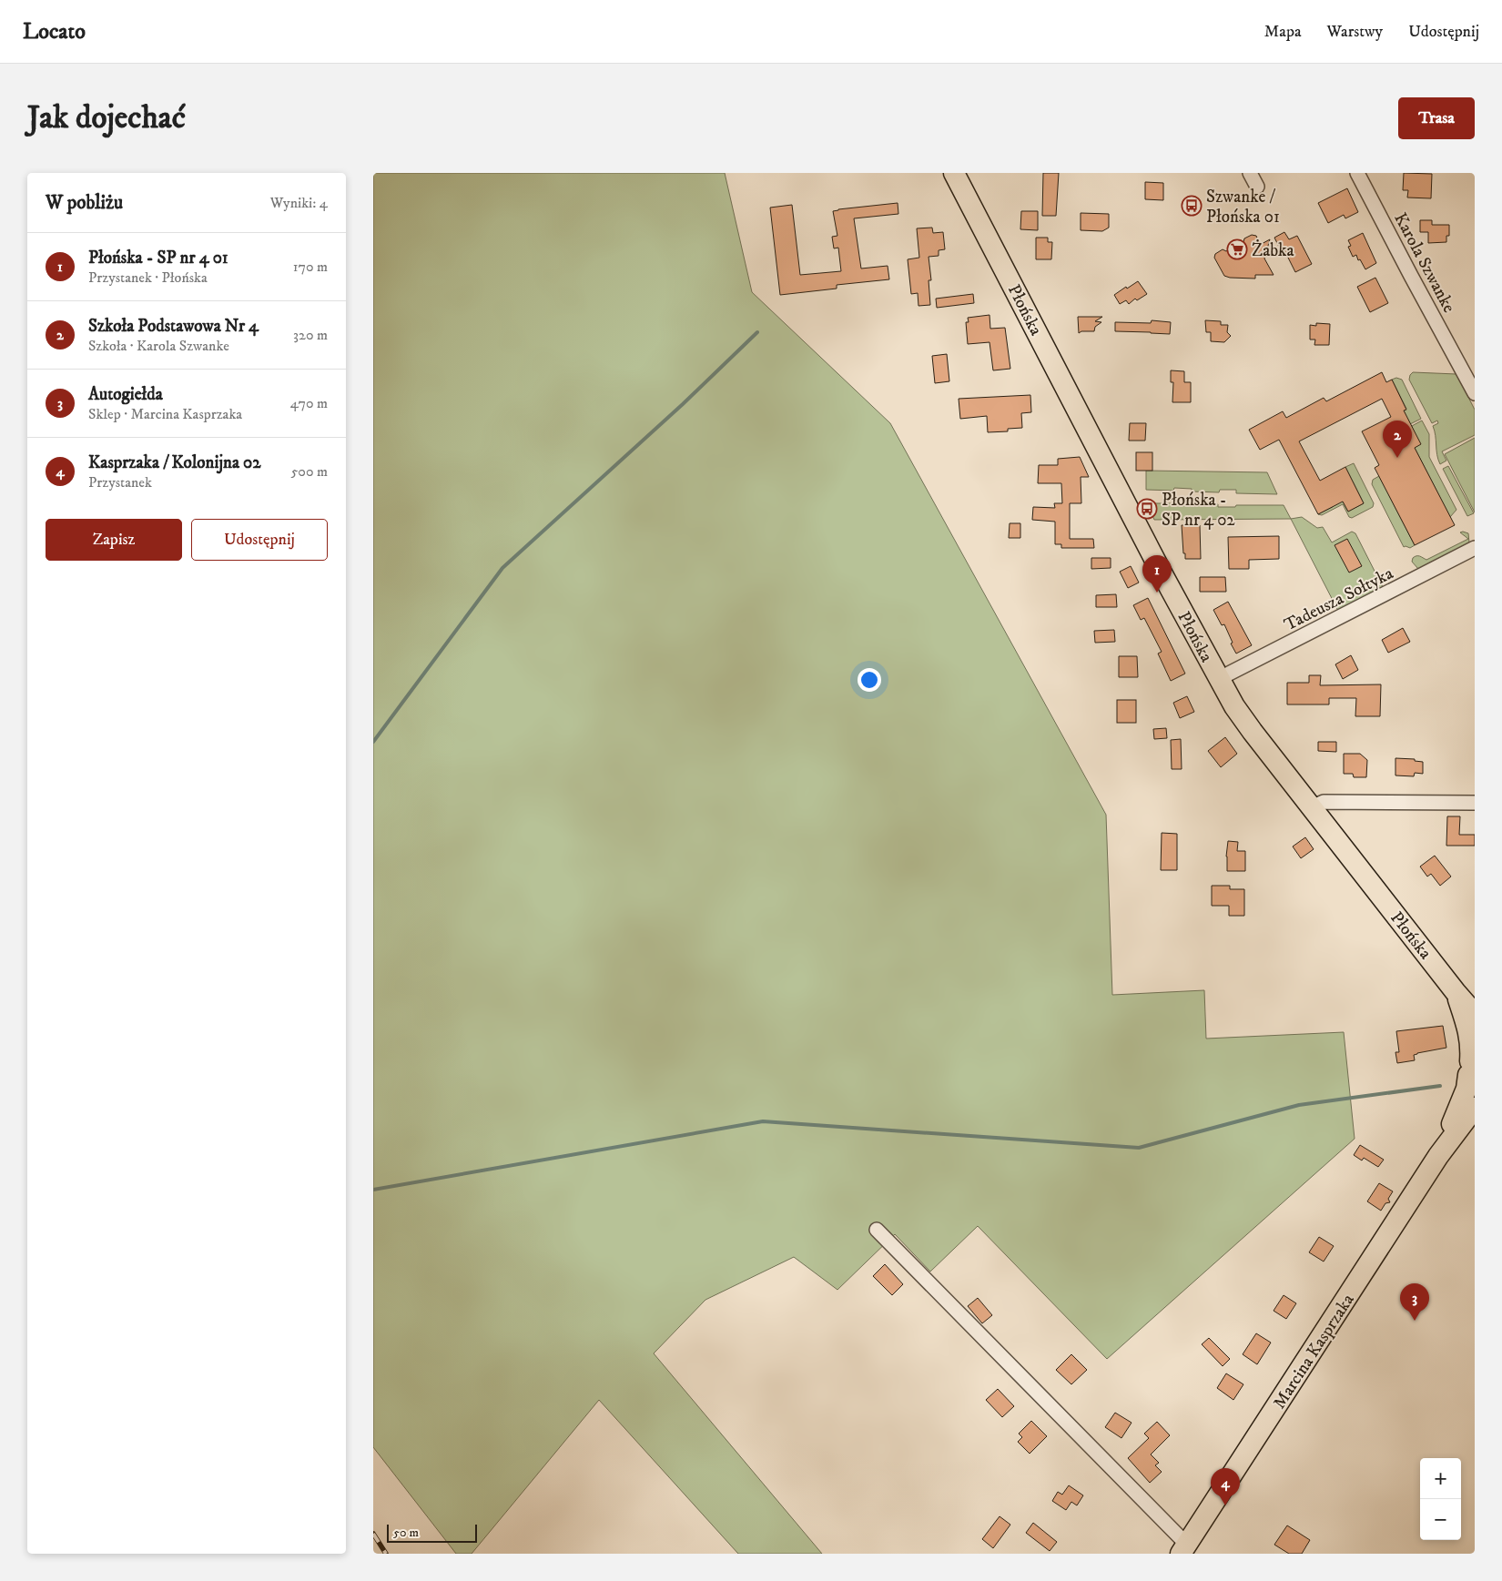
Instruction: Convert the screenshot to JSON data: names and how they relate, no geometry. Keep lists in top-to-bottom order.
{
  "streets": {
    "main road": ["Płońska", "Marcina Kasprzaka"],
    "street": ["Karola Szwanke", "Tadeusza Sołtyka"]
  },
  "crossings": [
    ["Płońska", "Tadeusza Sołtyka"],
    ["Płońska", "Marcina Kasprzaka"]
  ],
  "places": {
    "bus stop": ["Szwanke / Płońska 01", "Płońska - SP nr 4 02"],
    "supermarket": ["Żabka"]
  },
  "scale_bar": "50 m",
  "page": {
    "header": "Locato",
    "nav": ["Mapa", "Warstwy", "Udostępnij"],
    "buttons": [
      "Trasa",
      ["Zapisz", "Udostępnij"]
    ],
    "title": "Jak dojechać",
    "heading": ["W pobliżu", "Wyniki: 4"],
    "list": [
      {
        "mark": "1",
        "name": "Płońska - SP nr 4 01",
        "note": "Przystanek · Płońska",
        "value": "170 m"
      },
      {
        "mark": "2",
        "name": "Szkoła Podstawowa Nr 4",
        "note": "Szkoła · Karola Szwanke",
        "value": "320 m"
      },
      {
        "mark": "3",
        "name": "Autogiełda",
        "note": "Sklep · Marcina Kasprzaka",
        "value": "470 m"
      },
      {
        "mark": "4",
        "name": "Kasprzaka / Kolonijna 02",
        "note": "Przystanek",
        "value": "500 m"
      }
    ],
    "pins": [
      "2",
      "1",
      "3",
      "4"
    ],
    "map_buttons": ["+", "−"],
    "scale": "50 m"
  }
}
